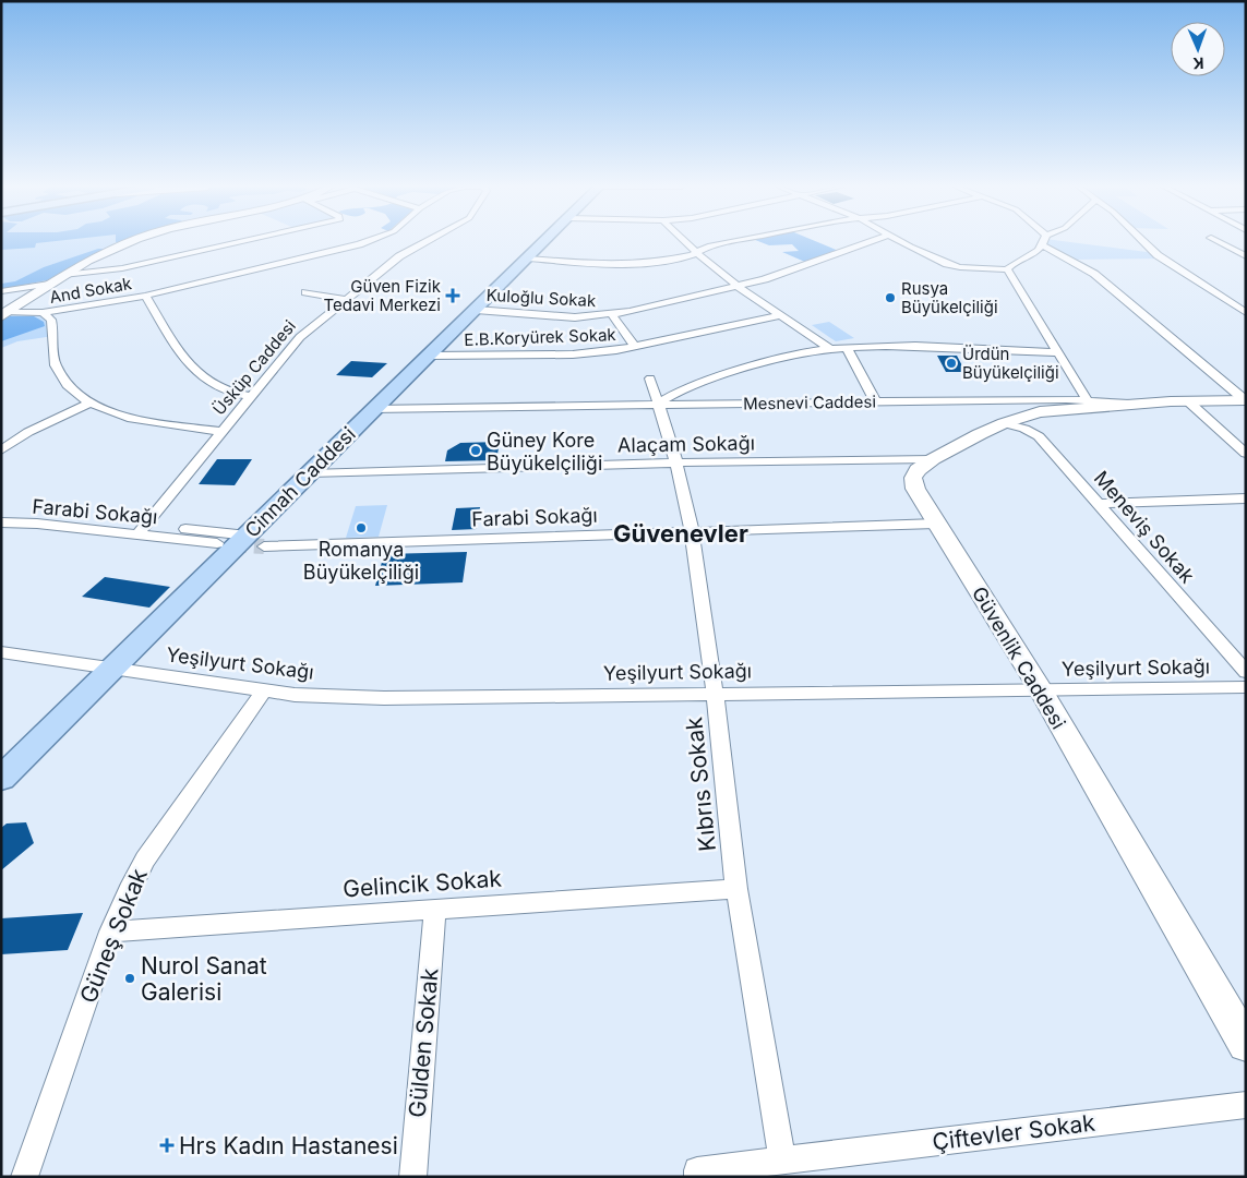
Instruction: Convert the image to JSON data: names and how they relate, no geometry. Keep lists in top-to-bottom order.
{
  "streets": {
    "main road": ["Cinnah Caddesi", "Güvenlik Caddesi"],
    "street": [
      "And Sokak",
      "Kuloğlu Sokak",
      "E.B.Koryürek Sokak",
      "Üsküp Caddesi",
      "Mesnevi Caddesi",
      "Alaçam Sokağı",
      "Farabi Sokağı",
      "Meneviş Sokak",
      "Yeşilyurt Sokağı",
      "Kıbrıs Sokak",
      "Gelincik Sokak",
      "Güneş Sokak",
      "Gülden Sokak",
      "Çiftevler Sokak"
    ]
  },
  "crossings": [
    ["Kuloğlu Sokak", "Cinnah Caddesi"],
    ["E.B.Koryürek Sokak", "Cinnah Caddesi"],
    ["Üsküp Caddesi", "Farabi Sokağı"],
    ["Mesnevi Caddesi", "Cinnah Caddesi"],
    ["Mesnevi Caddesi", "Meneviş Sokak"],
    ["Mesnevi Caddesi", "Güvenlik Caddesi"],
    ["Mesnevi Caddesi", "Kıbrıs Sokak"],
    ["Alaçam Sokağı", "Cinnah Caddesi"],
    ["Alaçam Sokağı", "Güvenlik Caddesi"],
    ["Alaçam Sokağı", "Kıbrıs Sokak"],
    ["Cinnah Caddesi", "Farabi Sokağı"],
    ["Cinnah Caddesi", "Yeşilyurt Sokağı"],
    ["Farabi Sokağı", "Güvenlik Caddesi"],
    ["Farabi Sokağı", "Kıbrıs Sokak"],
    ["Meneviş Sokak", "Güvenlik Caddesi"],
    ["Güvenlik Caddesi", "Yeşilyurt Sokağı"],
    ["Yeşilyurt Sokağı", "Kıbrıs Sokak"],
    ["Yeşilyurt Sokağı", "Güneş Sokak"],
    ["Kıbrıs Sokak", "Gelincik Sokak"],
    ["Kıbrıs Sokak", "Çiftevler Sokak"],
    ["Gelincik Sokak", "Güneş Sokak"],
    ["Gelincik Sokak", "Gülden Sokak"]
  ],
  "districts": ["Güvenevler"],
  "places": {
    "health": ["Güven Fizik Tedavi Merkezi", "Hrs Kadın Hastanesi"],
    "other": [
      "Rusya Büyükelçiliği",
      "Ürdün Büyükelçiliği",
      "Güney Kore Büyükelçiliği",
      "Romanya Büyükelçiliği",
      "Nurol Sanat Galerisi"
    ]
  },
  "north": "bottom"
}
